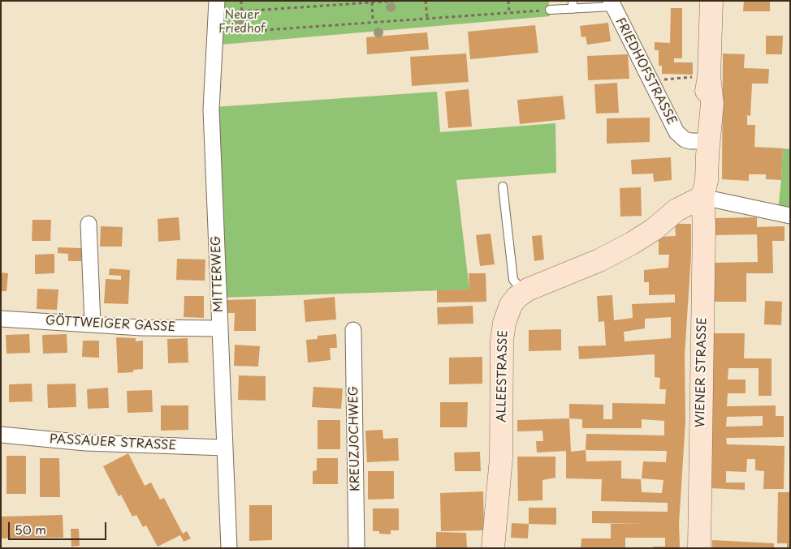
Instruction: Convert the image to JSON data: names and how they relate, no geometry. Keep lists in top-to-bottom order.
{
  "streets": {
    "main road": ["WIENER STRASSE", "ALLEESTRASSE"],
    "street": [
      "FRIEDHOFSTRASSE",
      "MITTERWEG",
      "GÖTTWEIGER GASSE",
      "KREUZJOCHWEG",
      "PASSAUER STRASSE"
    ]
  },
  "crossings": [
    ["FRIEDHOFSTRASSE", "WIENER STRASSE"],
    ["MITTERWEG", "GÖTTWEIGER GASSE"],
    ["MITTERWEG", "PASSAUER STRASSE"],
    ["WIENER STRASSE", "ALLEESTRASSE"]
  ],
  "parks": ["Neuer Friedhof"],
  "scale_bar": "50 m"
}
